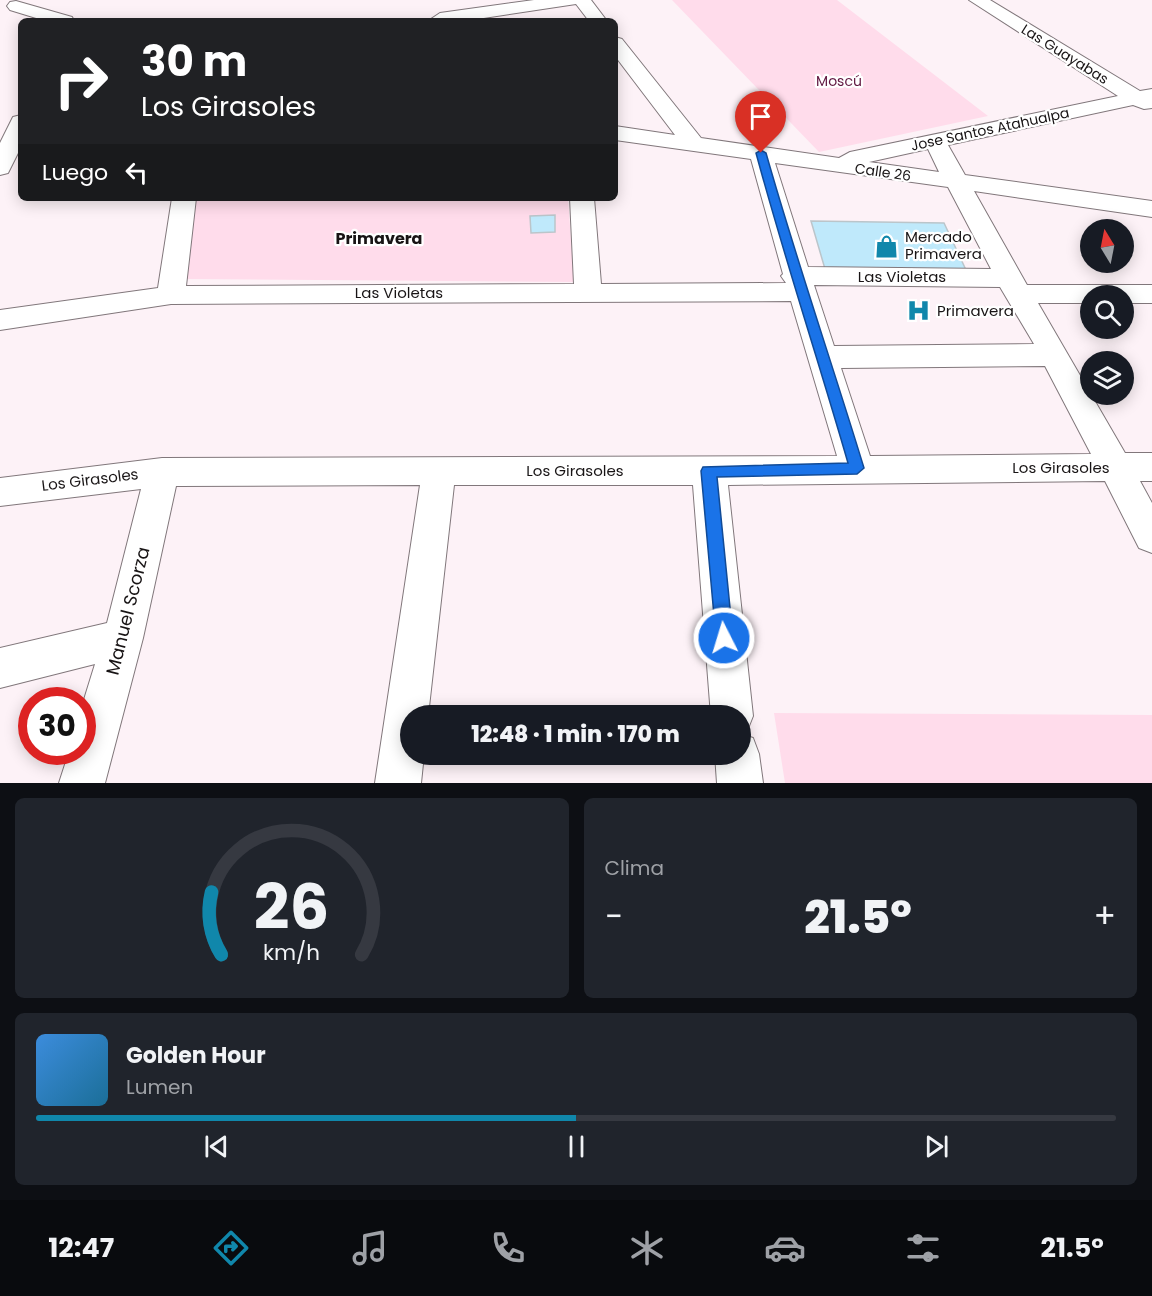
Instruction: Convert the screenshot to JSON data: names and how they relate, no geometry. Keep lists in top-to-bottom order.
{
  "streets": {
    "street": [
      "Las Guayabas",
      "Jose Santos Atahualpa",
      "Calle 26",
      "Las Violetas",
      "Los Girasoles",
      "Manuel Scorza"
    ]
  },
  "crossings": [
    ["Las Guayabas", "Jose Santos Atahualpa"],
    ["Jose Santos Atahualpa", "Calle 26"],
    ["Los Girasoles", "Manuel Scorza"]
  ],
  "districts": ["Primavera"],
  "parks": ["Moscú"],
  "places": {
    "shop": ["Mercado Primavera"],
    "hospital": ["Primavera"]
  },
  "north": "top",
  "page": {
    "turn": ["30 m", "Los Girasoles"],
    "then": "Luego",
    "limit": "30",
    "trip": "12:48 · 1 min · 170 m",
    "tile": "Clima",
    "heat": ["−", "21.5°", "+"],
    "song": ["Golden Hour", "Lumen"],
    "tabs": ["12:47", "21.5°"],
    "gauge": ["26", "km/h"]
  }
}
